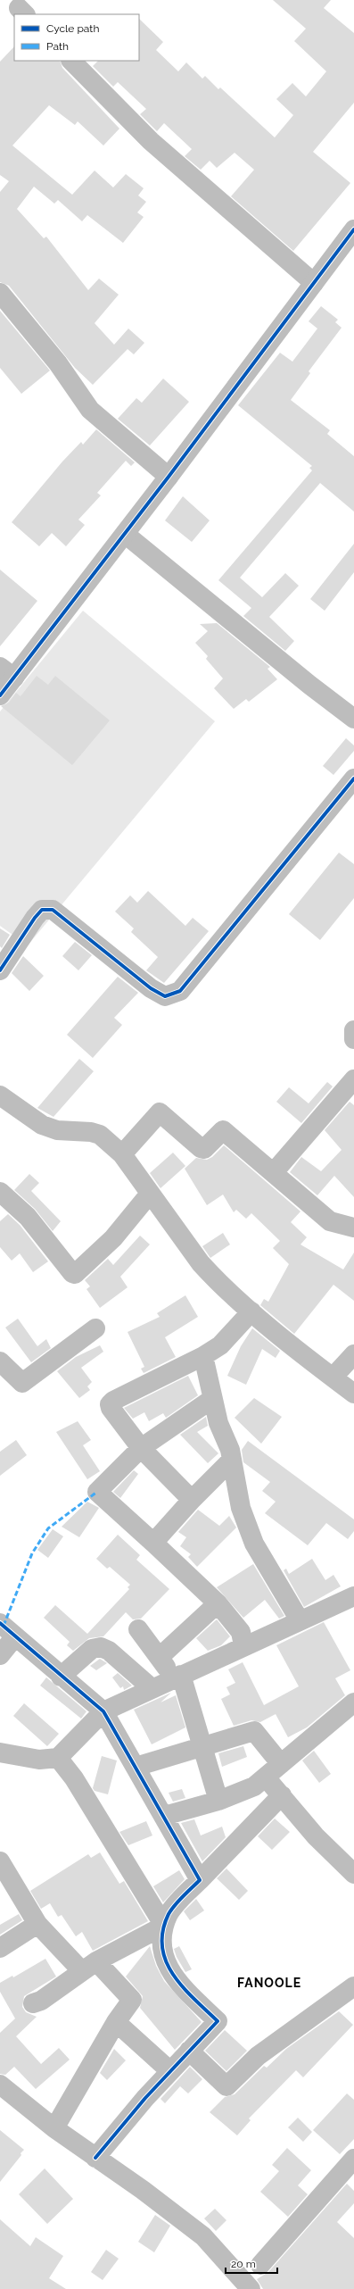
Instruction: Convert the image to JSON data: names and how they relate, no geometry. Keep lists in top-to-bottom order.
{
  "districts": ["FANOOLE"],
  "legend": ["Cycle path", "Path"],
  "scale_bar": "20 m"
}
